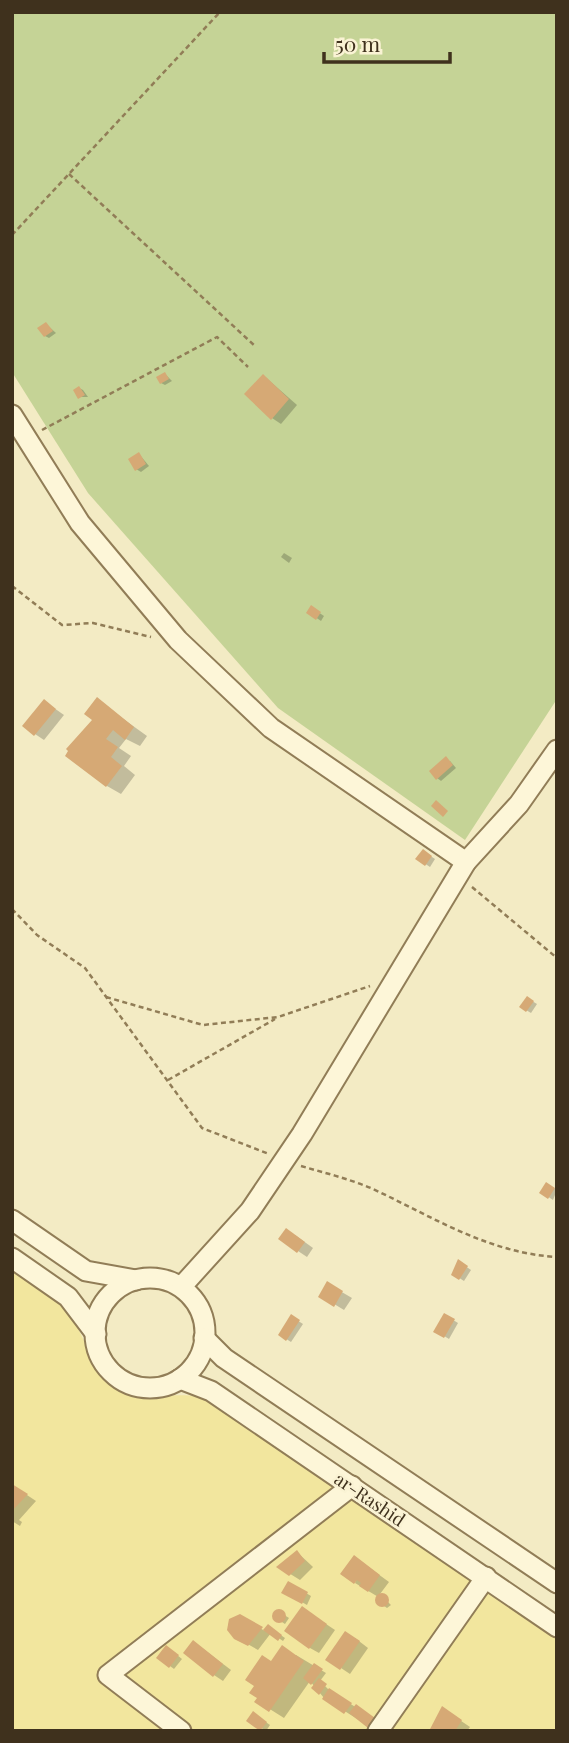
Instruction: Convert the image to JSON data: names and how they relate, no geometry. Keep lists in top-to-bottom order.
{
  "streets": {
    "street": ["ar-Rashid"]
  },
  "scale_bar": "50 m"
}
